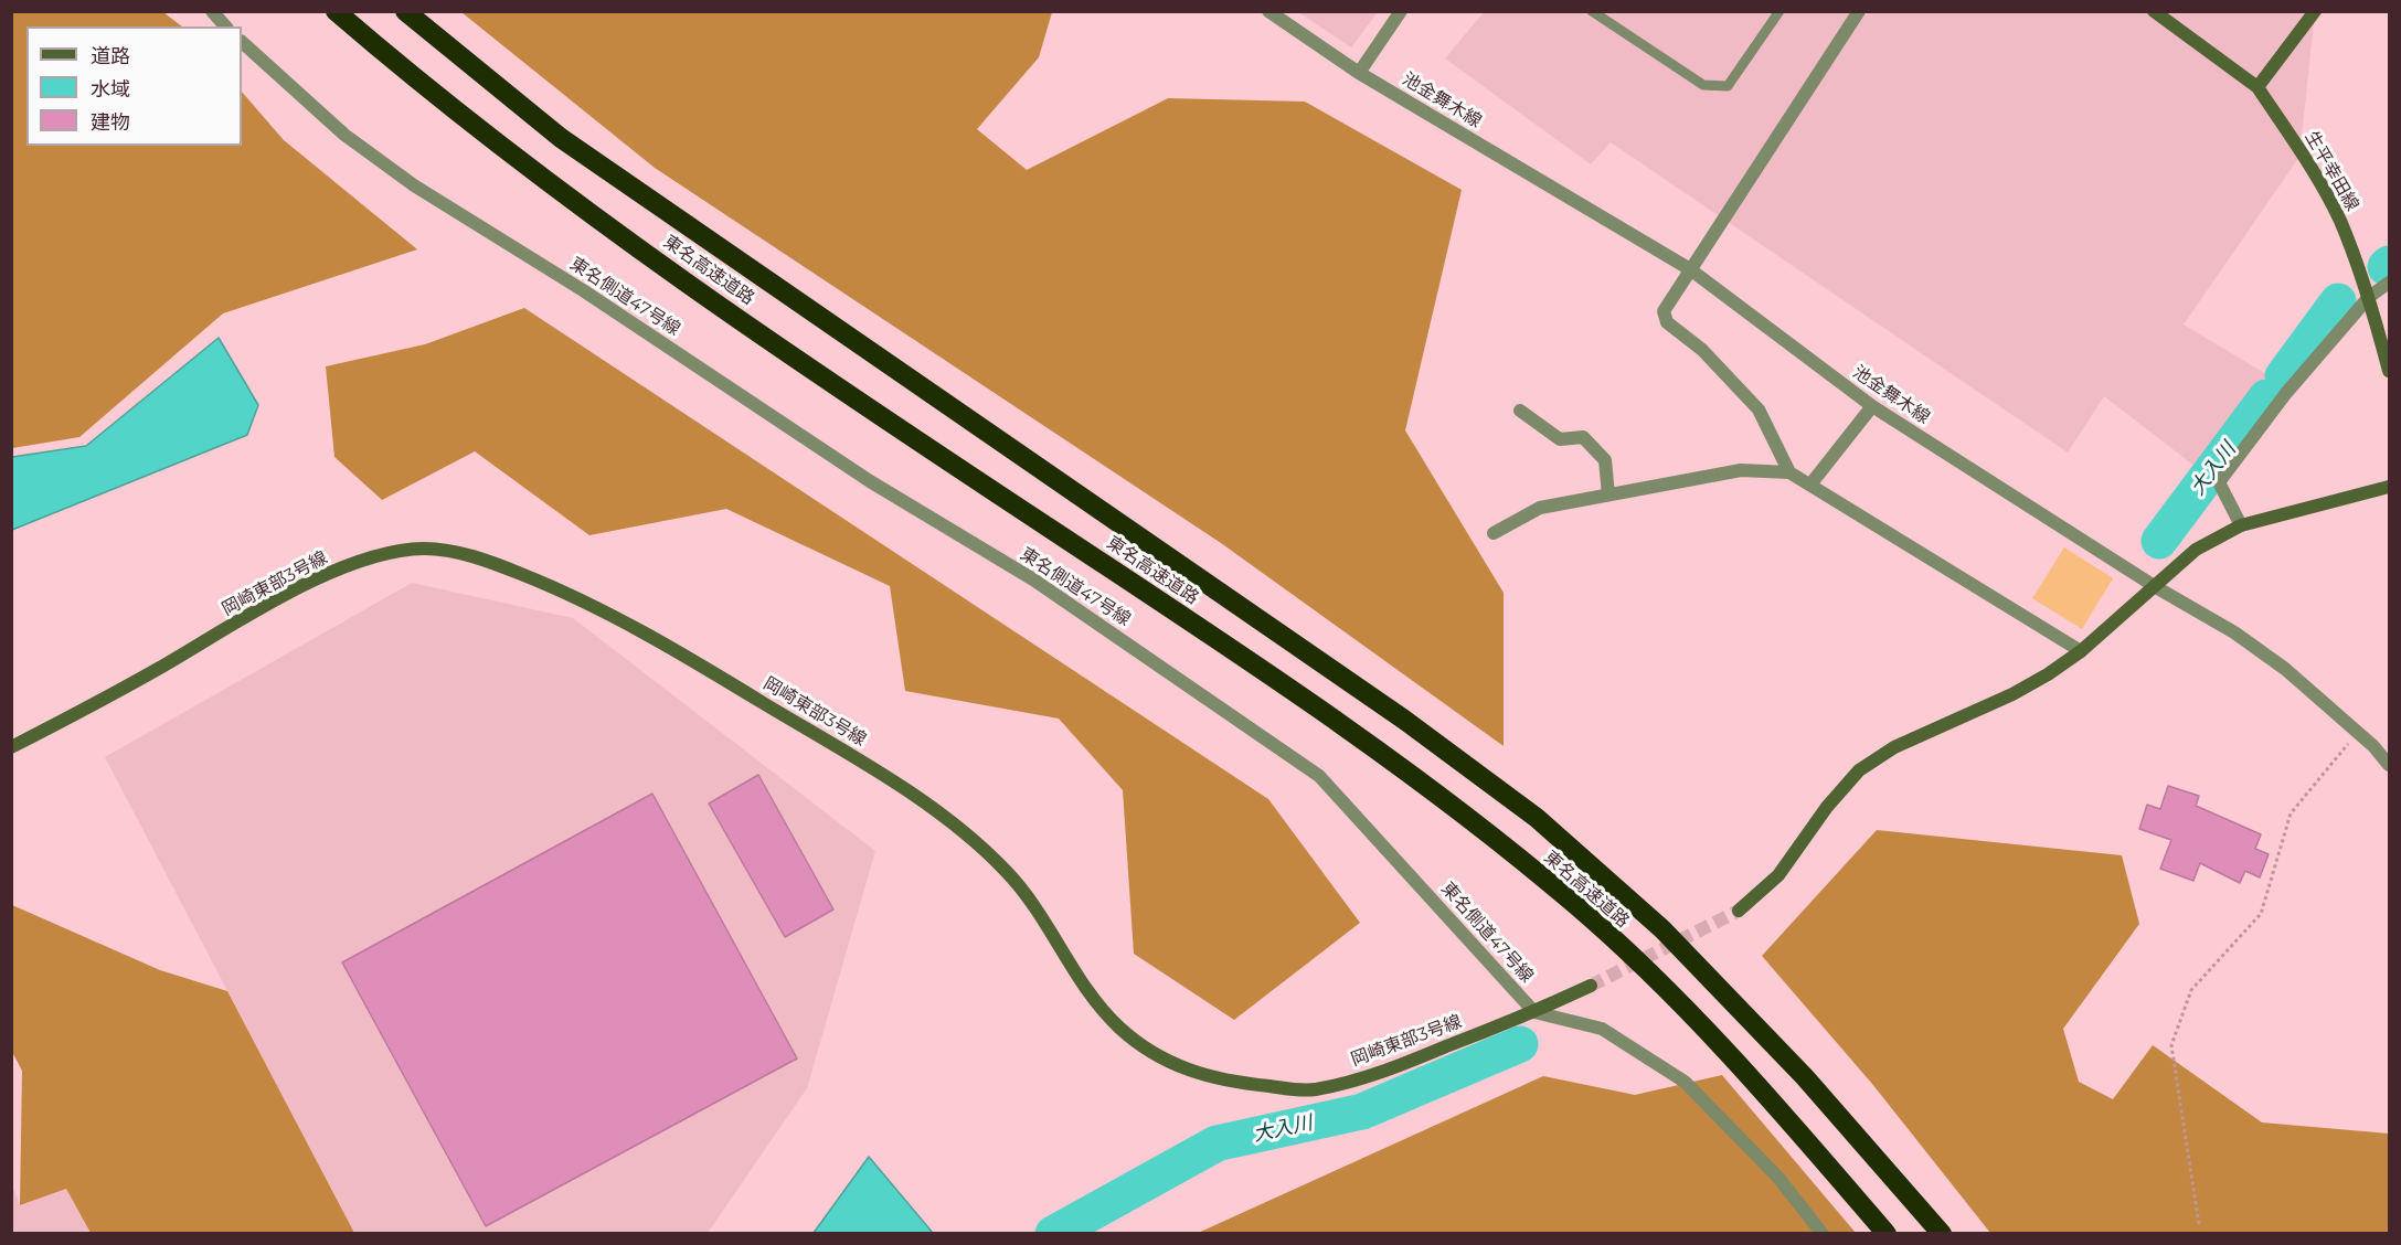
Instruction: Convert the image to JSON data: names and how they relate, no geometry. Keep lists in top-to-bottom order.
{
  "streets": {
    "highway": ["東名高速道路"],
    "street": [
      "池金舞木線",
      "生平幸田線",
      "東名側道47号線",
      "岡崎東部3号線"
    ]
  },
  "crossings": [
    ["東名側道47号線", "岡崎東部3号線"]
  ],
  "water": ["大入川"],
  "legend": ["道路", "水域", "建物"]
}
